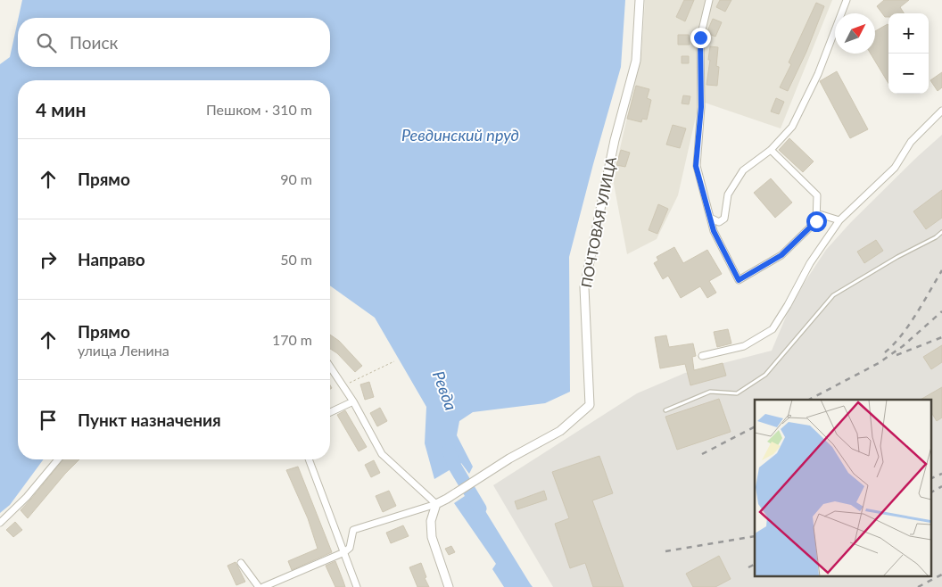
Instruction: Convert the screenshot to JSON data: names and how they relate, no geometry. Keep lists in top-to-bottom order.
{
  "streets": {
    "street": ["ПОЧТОВАЯ УЛИЦА"]
  },
  "water": ["Ревдинский пруд", "Ревда"],
  "north": "top right",
  "page": {
    "map_buttons": ["+", "−"],
    "search": "Поиск",
    "heading": ["4 мин", "Пешком · 310 m"],
    "list": [
      ["Прямо", "90 m"],
      ["Направо", "50 m"],
      ["Прямо", "улица Ленина", "170 m"],
      "Пункт назначения"
    ]
  }
}
